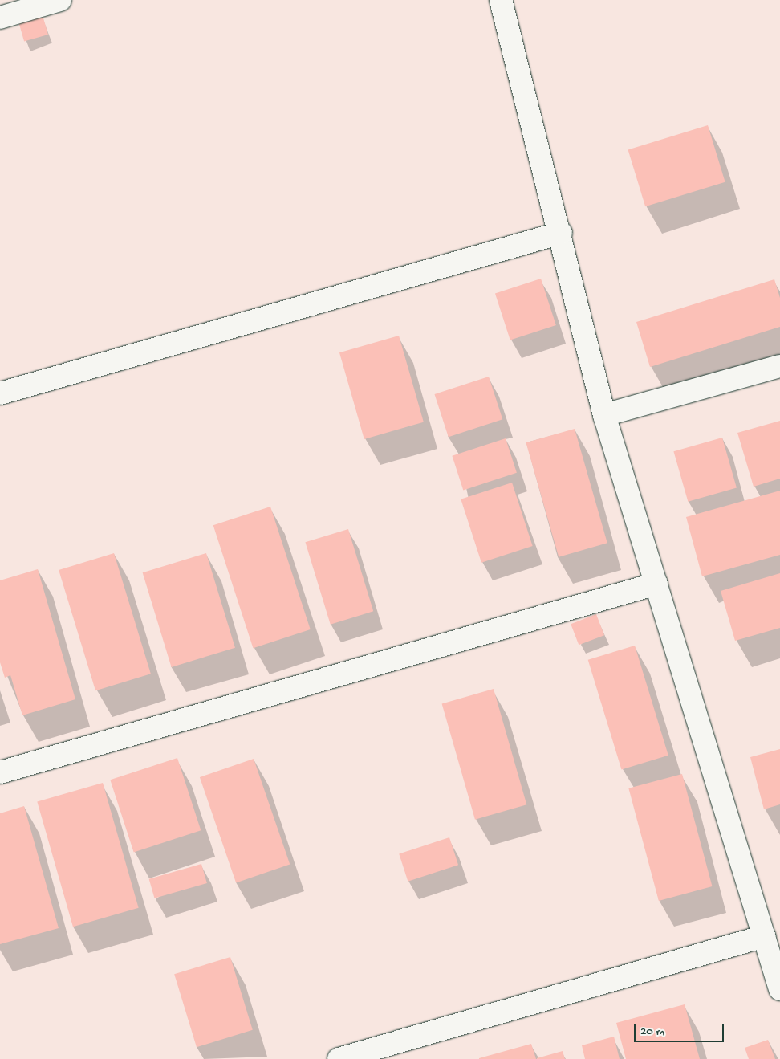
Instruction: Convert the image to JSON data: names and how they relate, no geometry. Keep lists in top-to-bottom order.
{
  "scale_bar": "20 m"
}
